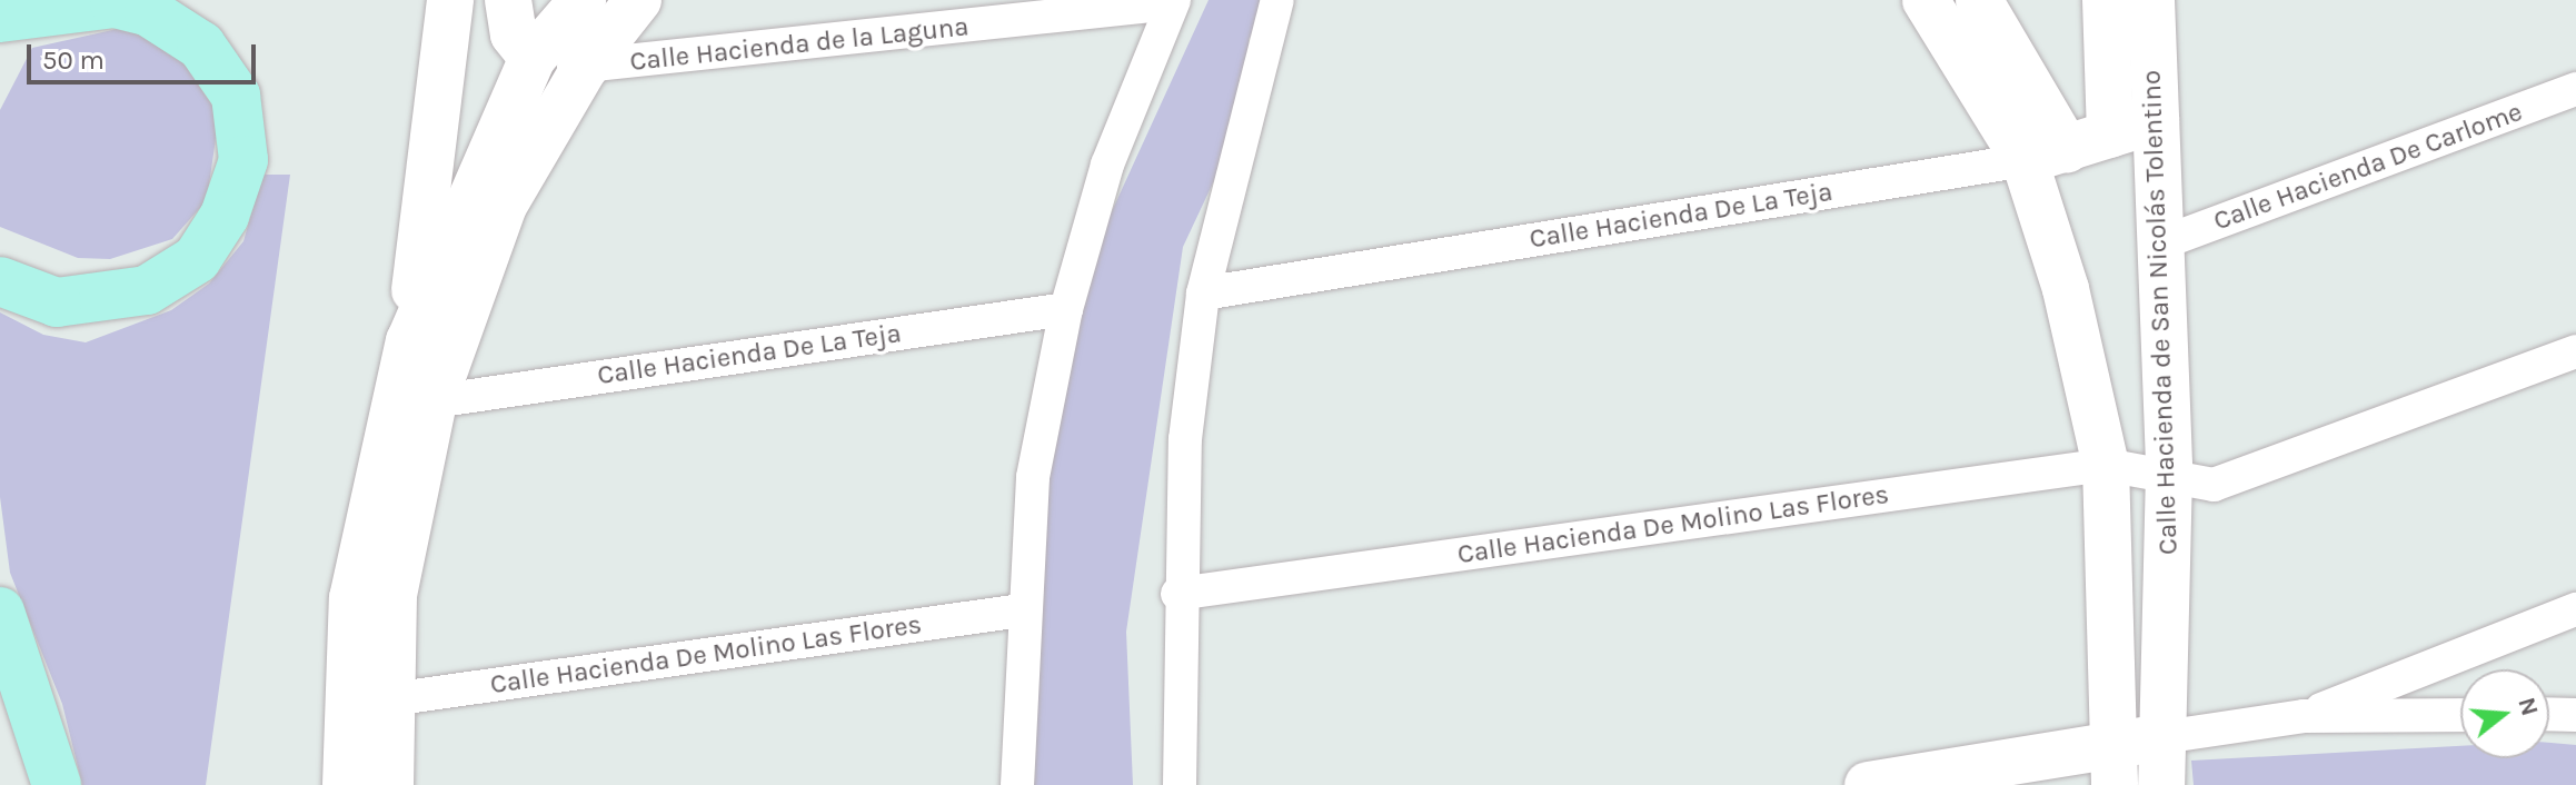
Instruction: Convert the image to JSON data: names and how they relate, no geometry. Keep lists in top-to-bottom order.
{
  "streets": {
    "main road": ["Calle Hacienda De La Teja", "Calle Hacienda de San Nicolás Tolentino"],
    "street": ["Calle Hacienda de la Laguna", "Calle Hacienda De Carlome", "Calle Hacienda De Molino Las Flores"]
  },
  "crossings": [
    ["Calle Hacienda De Carlome", "Calle Hacienda de San Nicolás Tolentino"],
    ["Calle Hacienda De La Teja", "Calle Hacienda de San Nicolás Tolentino"],
    ["Calle Hacienda de San Nicolás Tolentino", "Calle Hacienda De Molino Las Flores"]
  ],
  "scale_bar": "50 m",
  "north": "right"
}
